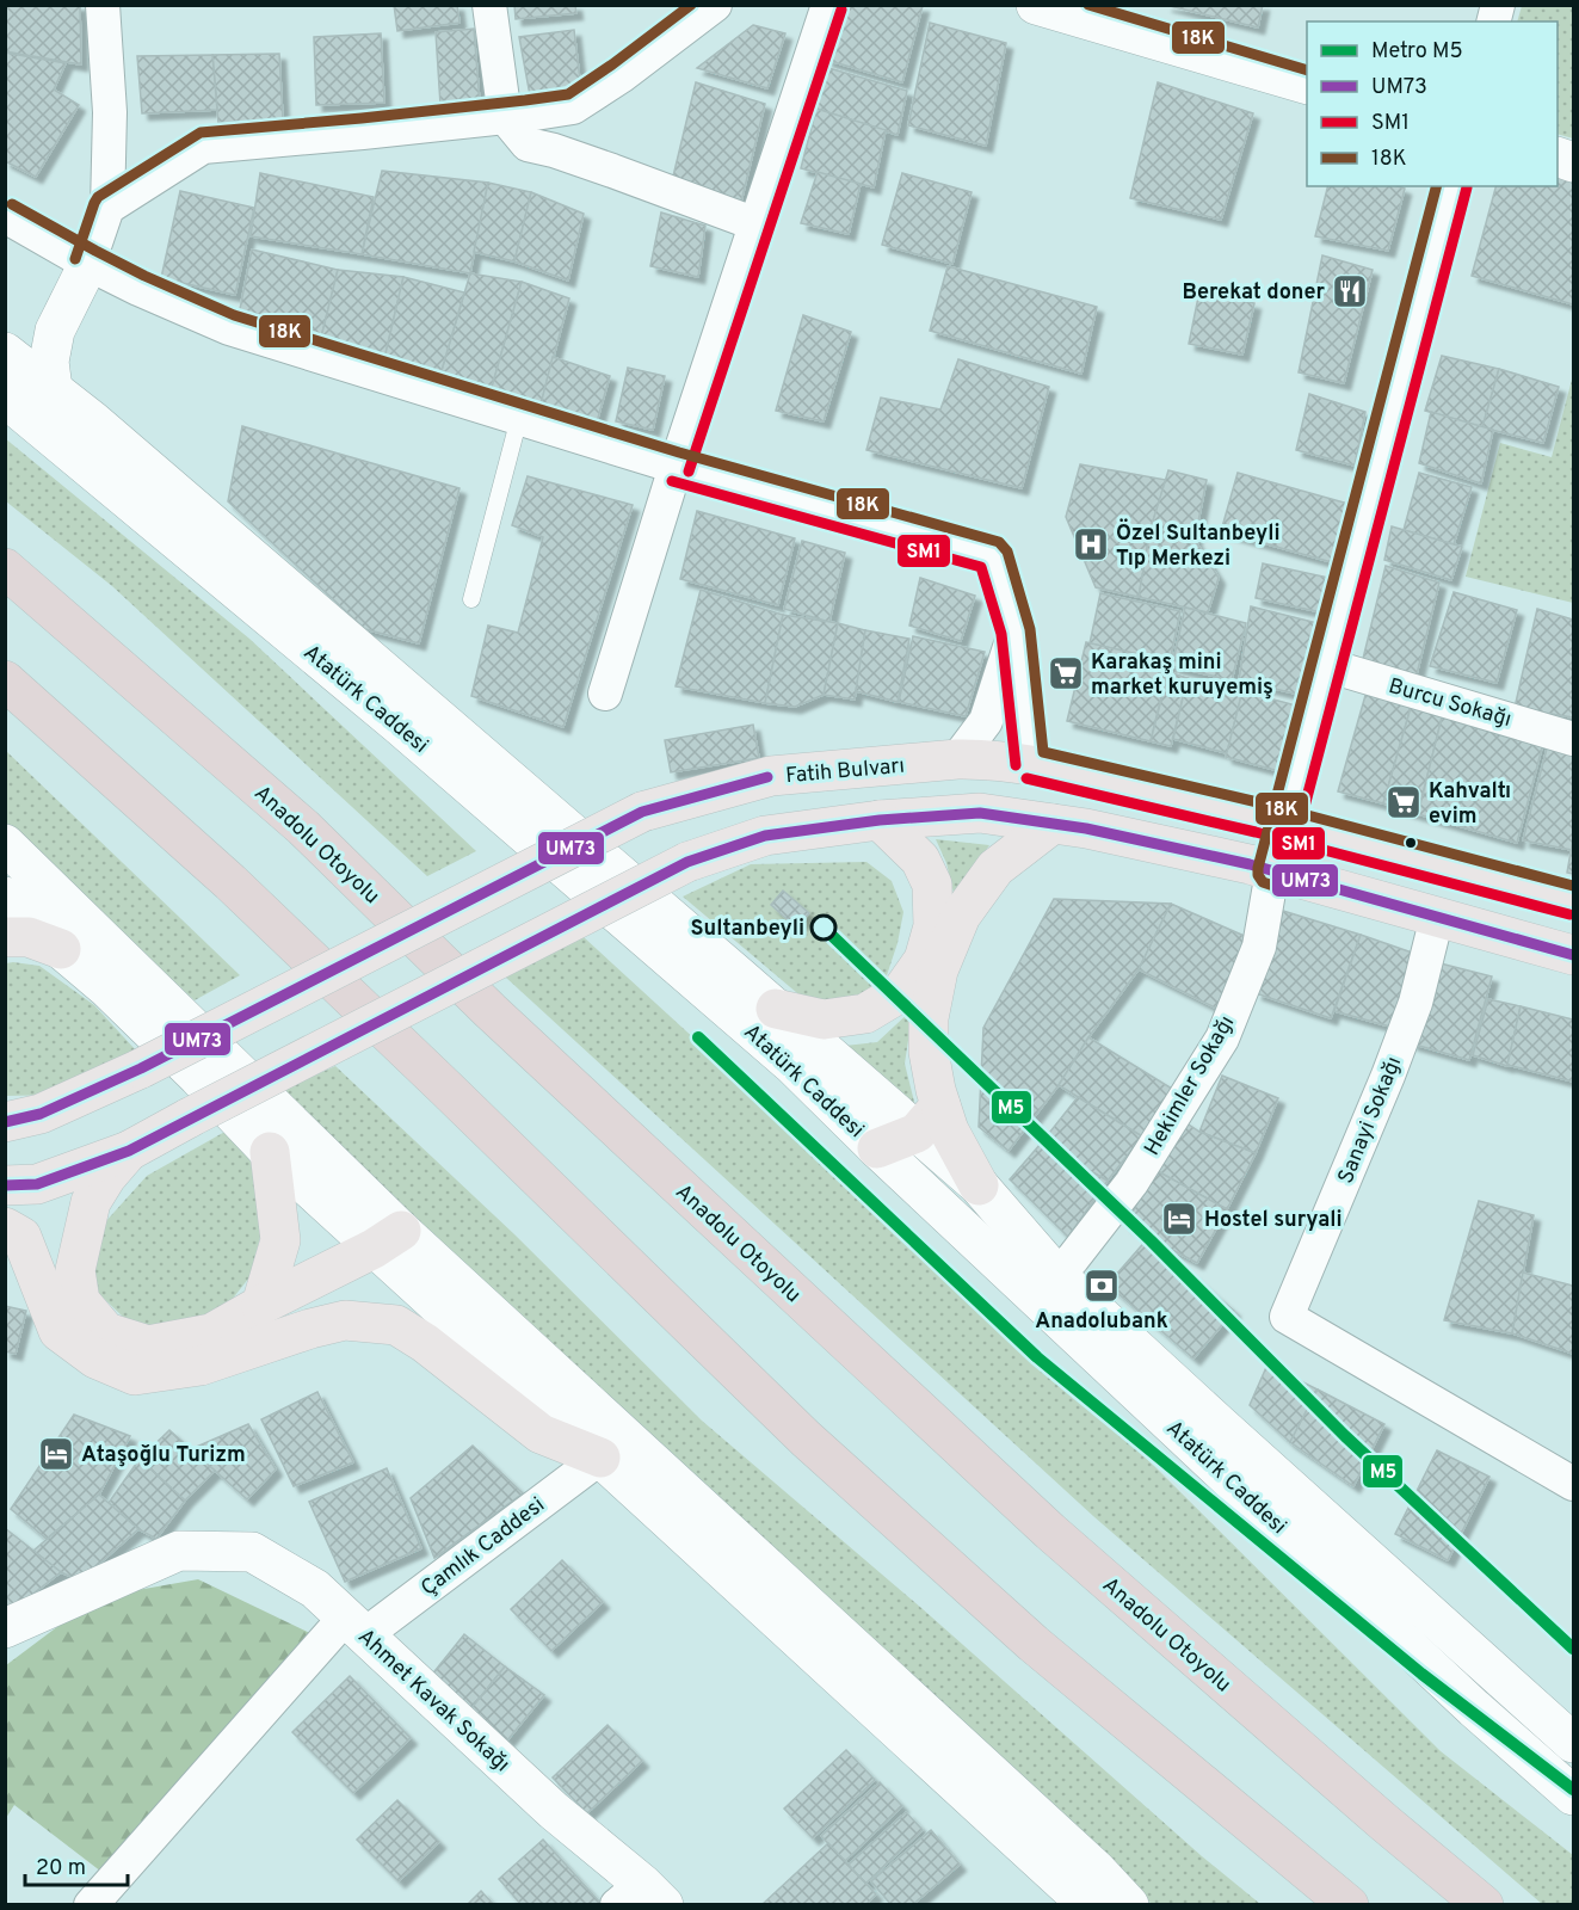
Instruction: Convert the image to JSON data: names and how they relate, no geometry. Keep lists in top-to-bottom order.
{
  "streets": {
    "highway": ["Anadolu Otoyolu"],
    "main road": ["Fatih Bulvarı"],
    "street": [
      "Atatürk Caddesi",
      "Burcu Sokağı",
      "Hekimler Sokağı",
      "Sanayi Sokağı",
      "Çamlık Caddesi",
      "Ahmet Kavak Sokağı"
    ]
  },
  "crossings": [
    ["Atatürk Caddesi", "Hekimler Sokağı"],
    ["Burcu Sokağı", "Hekimler Sokağı"],
    ["Fatih Bulvarı", "Hekimler Sokağı"],
    ["Çamlık Caddesi", "Ahmet Kavak Sokağı"]
  ],
  "places": {
    "restaurant": ["Berekat doner"],
    "hospital": ["Özel Sultanbeyli Tıp Merkezi"],
    "supermarket": ["Karakaş mini market kuruyemiş", "Kahvaltı evim"],
    "other": ["Sultanbeyli"],
    "hotel": ["Hostel suryali", "Ataşoğlu Turizm"],
    "bank": ["Anadolubank"]
  },
  "lines": [
    "transit line 18K",
    "transit line SM1",
    "transit line UM73",
    "metro line M5"
  ],
  "legend": [
    "Metro M5",
    "UM73",
    "SM1",
    "18K"
  ],
  "scale_bar": "20 m"
}
